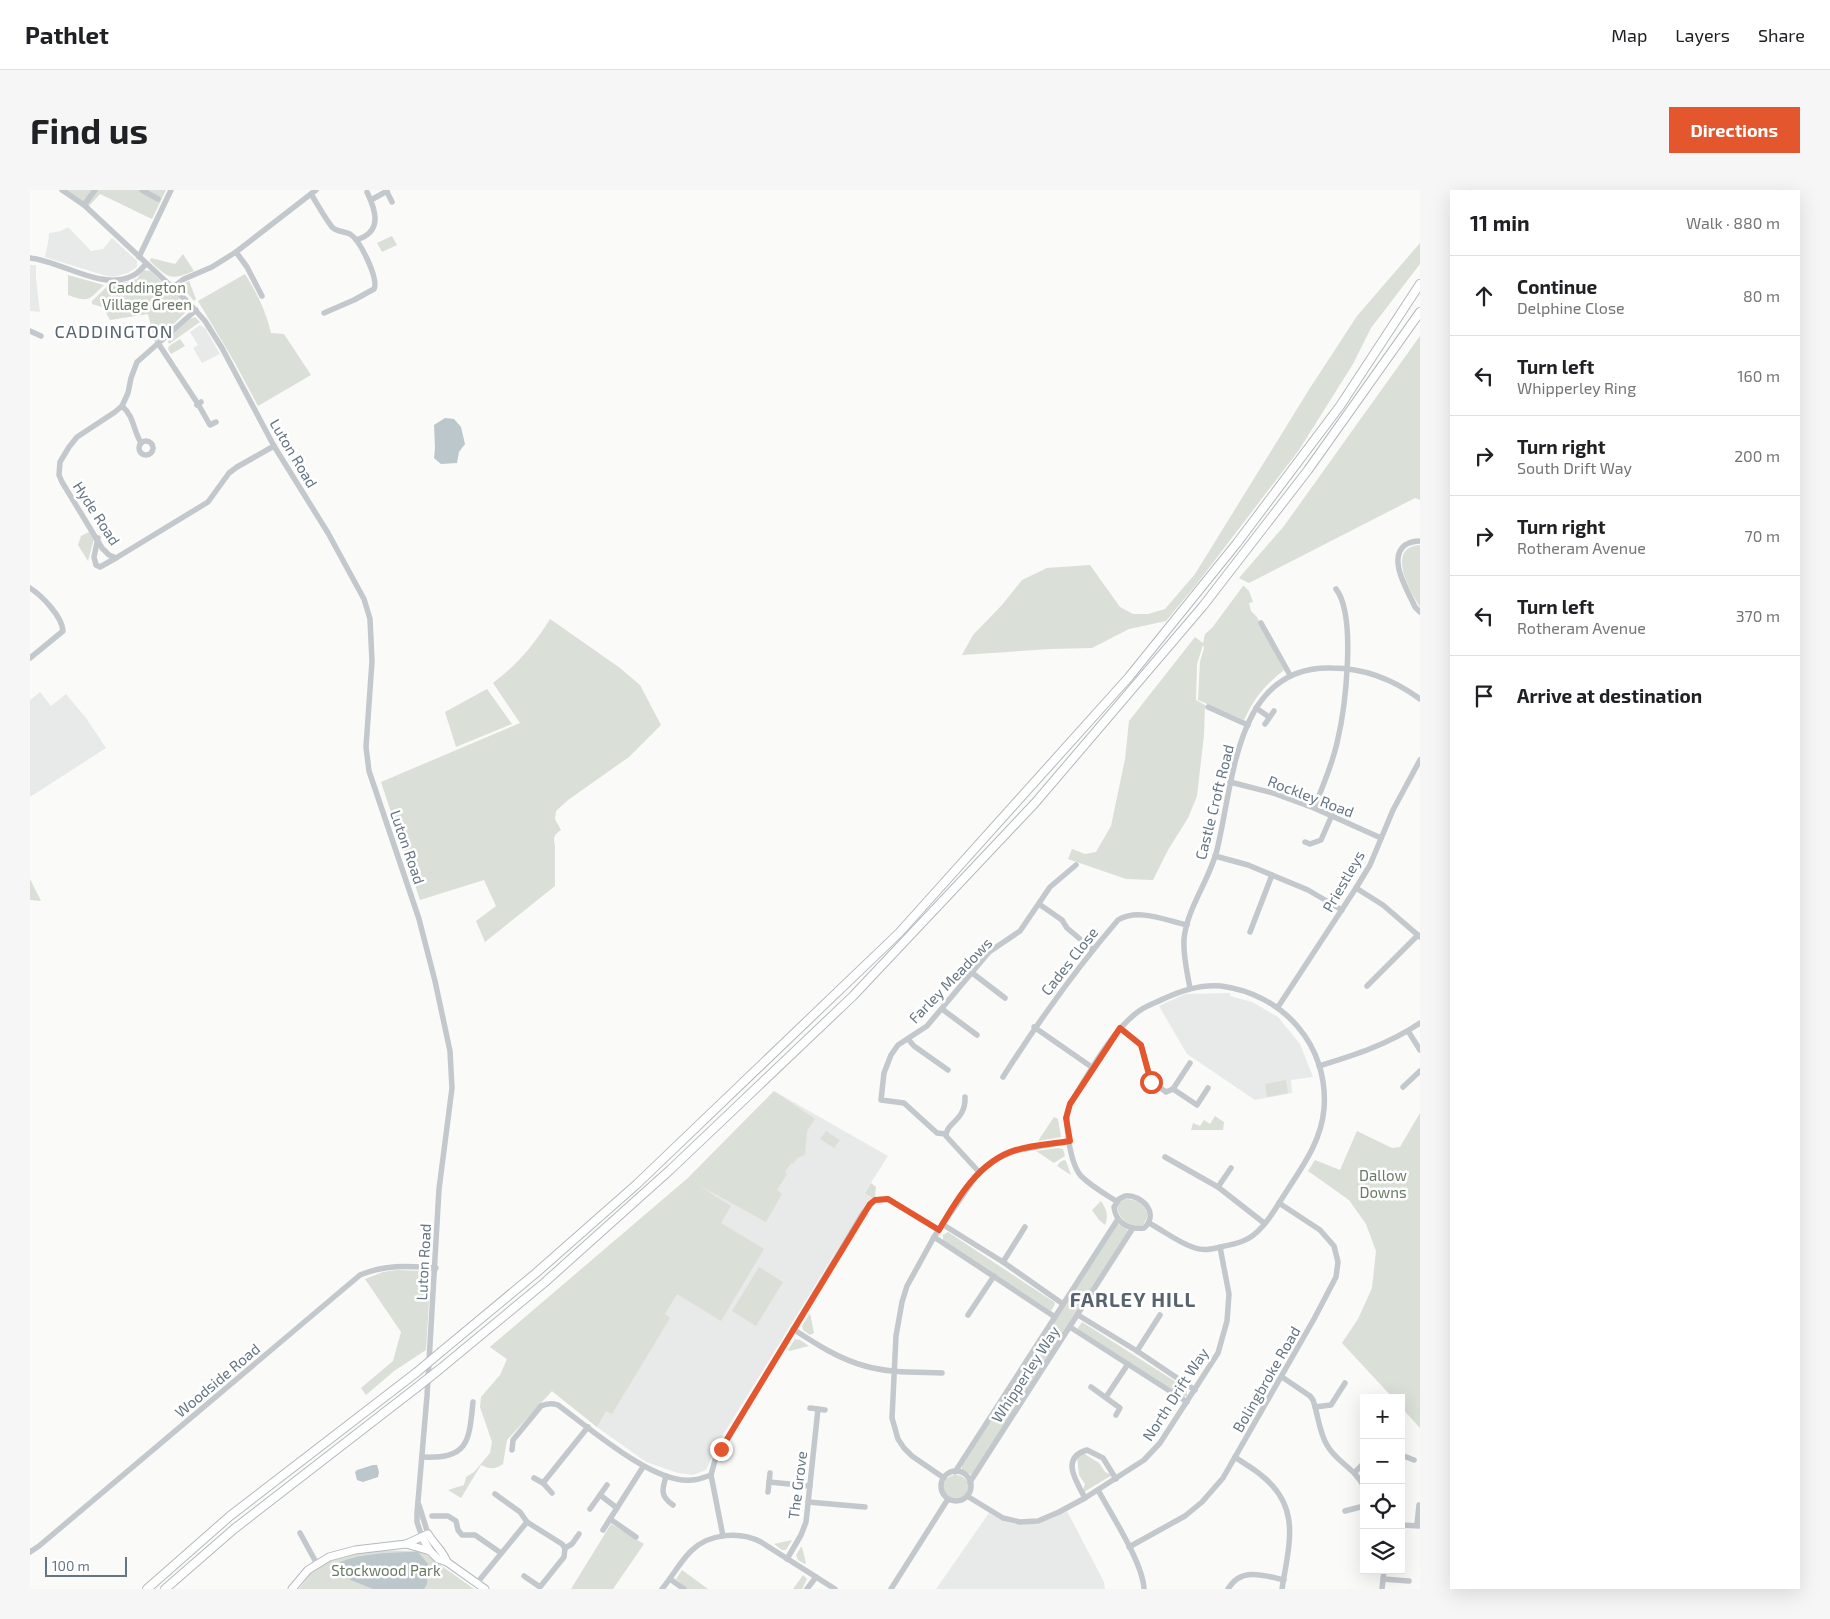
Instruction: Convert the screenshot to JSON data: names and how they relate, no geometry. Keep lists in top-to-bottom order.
{
  "streets": {
    "street": [
      "Luton Road",
      "Hyde Road",
      "Rockley Road",
      "Castle Croft Road",
      "Priestleys",
      "Cades Close",
      "Farley Meadows",
      "Whipperley Way",
      "Bolingbroke Road",
      "Woodside Road",
      "North Drift Way",
      "The Grove"
    ]
  },
  "crossings": [
    ["Luton Road", "Hyde Road"],
    ["Luton Road", "Woodside Road"],
    ["Rockley Road", "Castle Croft Road"],
    ["Rockley Road", "Priestleys"],
    ["Castle Croft Road", "Cades Close"],
    ["Whipperley Way", "North Drift Way"]
  ],
  "districts": ["CADDINGTON", "FARLEY HILL"],
  "parks": ["Caddington Village Green", "Dallow Downs", "Stockwood Park"],
  "scale_bar": "100 m",
  "page": {
    "header": "Pathlet",
    "nav": ["Map", "Layers", "Share"],
    "buttons": "Directions",
    "title": "Find us",
    "heading": ["11 min", "Walk · 880 m"],
    "list": [
      ["Continue", "Delphine Close", "80 m"],
      ["Turn left", "Whipperley Ring", "160 m"],
      ["Turn right", "South Drift Way", "200 m"],
      ["Turn right", "Rotheram Avenue", "70 m"],
      ["Turn left", "Rotheram Avenue", "370 m"],
      "Arrive at destination"
    ],
    "map_buttons": ["+", "−"],
    "scale": "100 m"
  }
}
